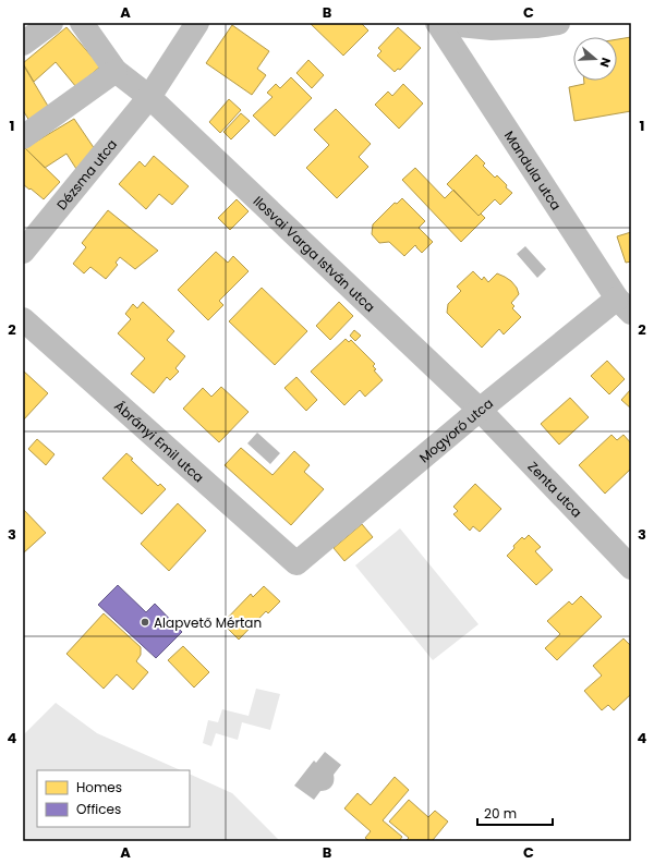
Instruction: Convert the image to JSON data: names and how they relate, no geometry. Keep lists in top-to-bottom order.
{
  "streets": {
    "street": [
      "Mandula utca",
      "Dézsma utca",
      "Ilosvai Varga István utca",
      "Mogyoró utca",
      "Ábrányi Emil utca",
      "Zenta utca"
    ]
  },
  "crossings": [
    ["Mandula utca", "Mogyoró utca"],
    ["Dézsma utca", "Ilosvai Varga István utca"],
    ["Ilosvai Varga István utca", "Mogyoró utca"],
    ["Ilosvai Varga István utca", "Zenta utca"],
    ["Mogyoró utca", "Ábrányi Emil utca"],
    ["Mogyoró utca", "Zenta utca"]
  ],
  "places": ["Alapvető Mértan"],
  "legend": ["Homes", "Offices"],
  "scale_bar": "20 m",
  "north": "right",
  "grid": {
    "columns": ["A", "B", "C"],
    "rows": [
      "1",
      "2",
      "3",
      "4"
    ]
  }
}
